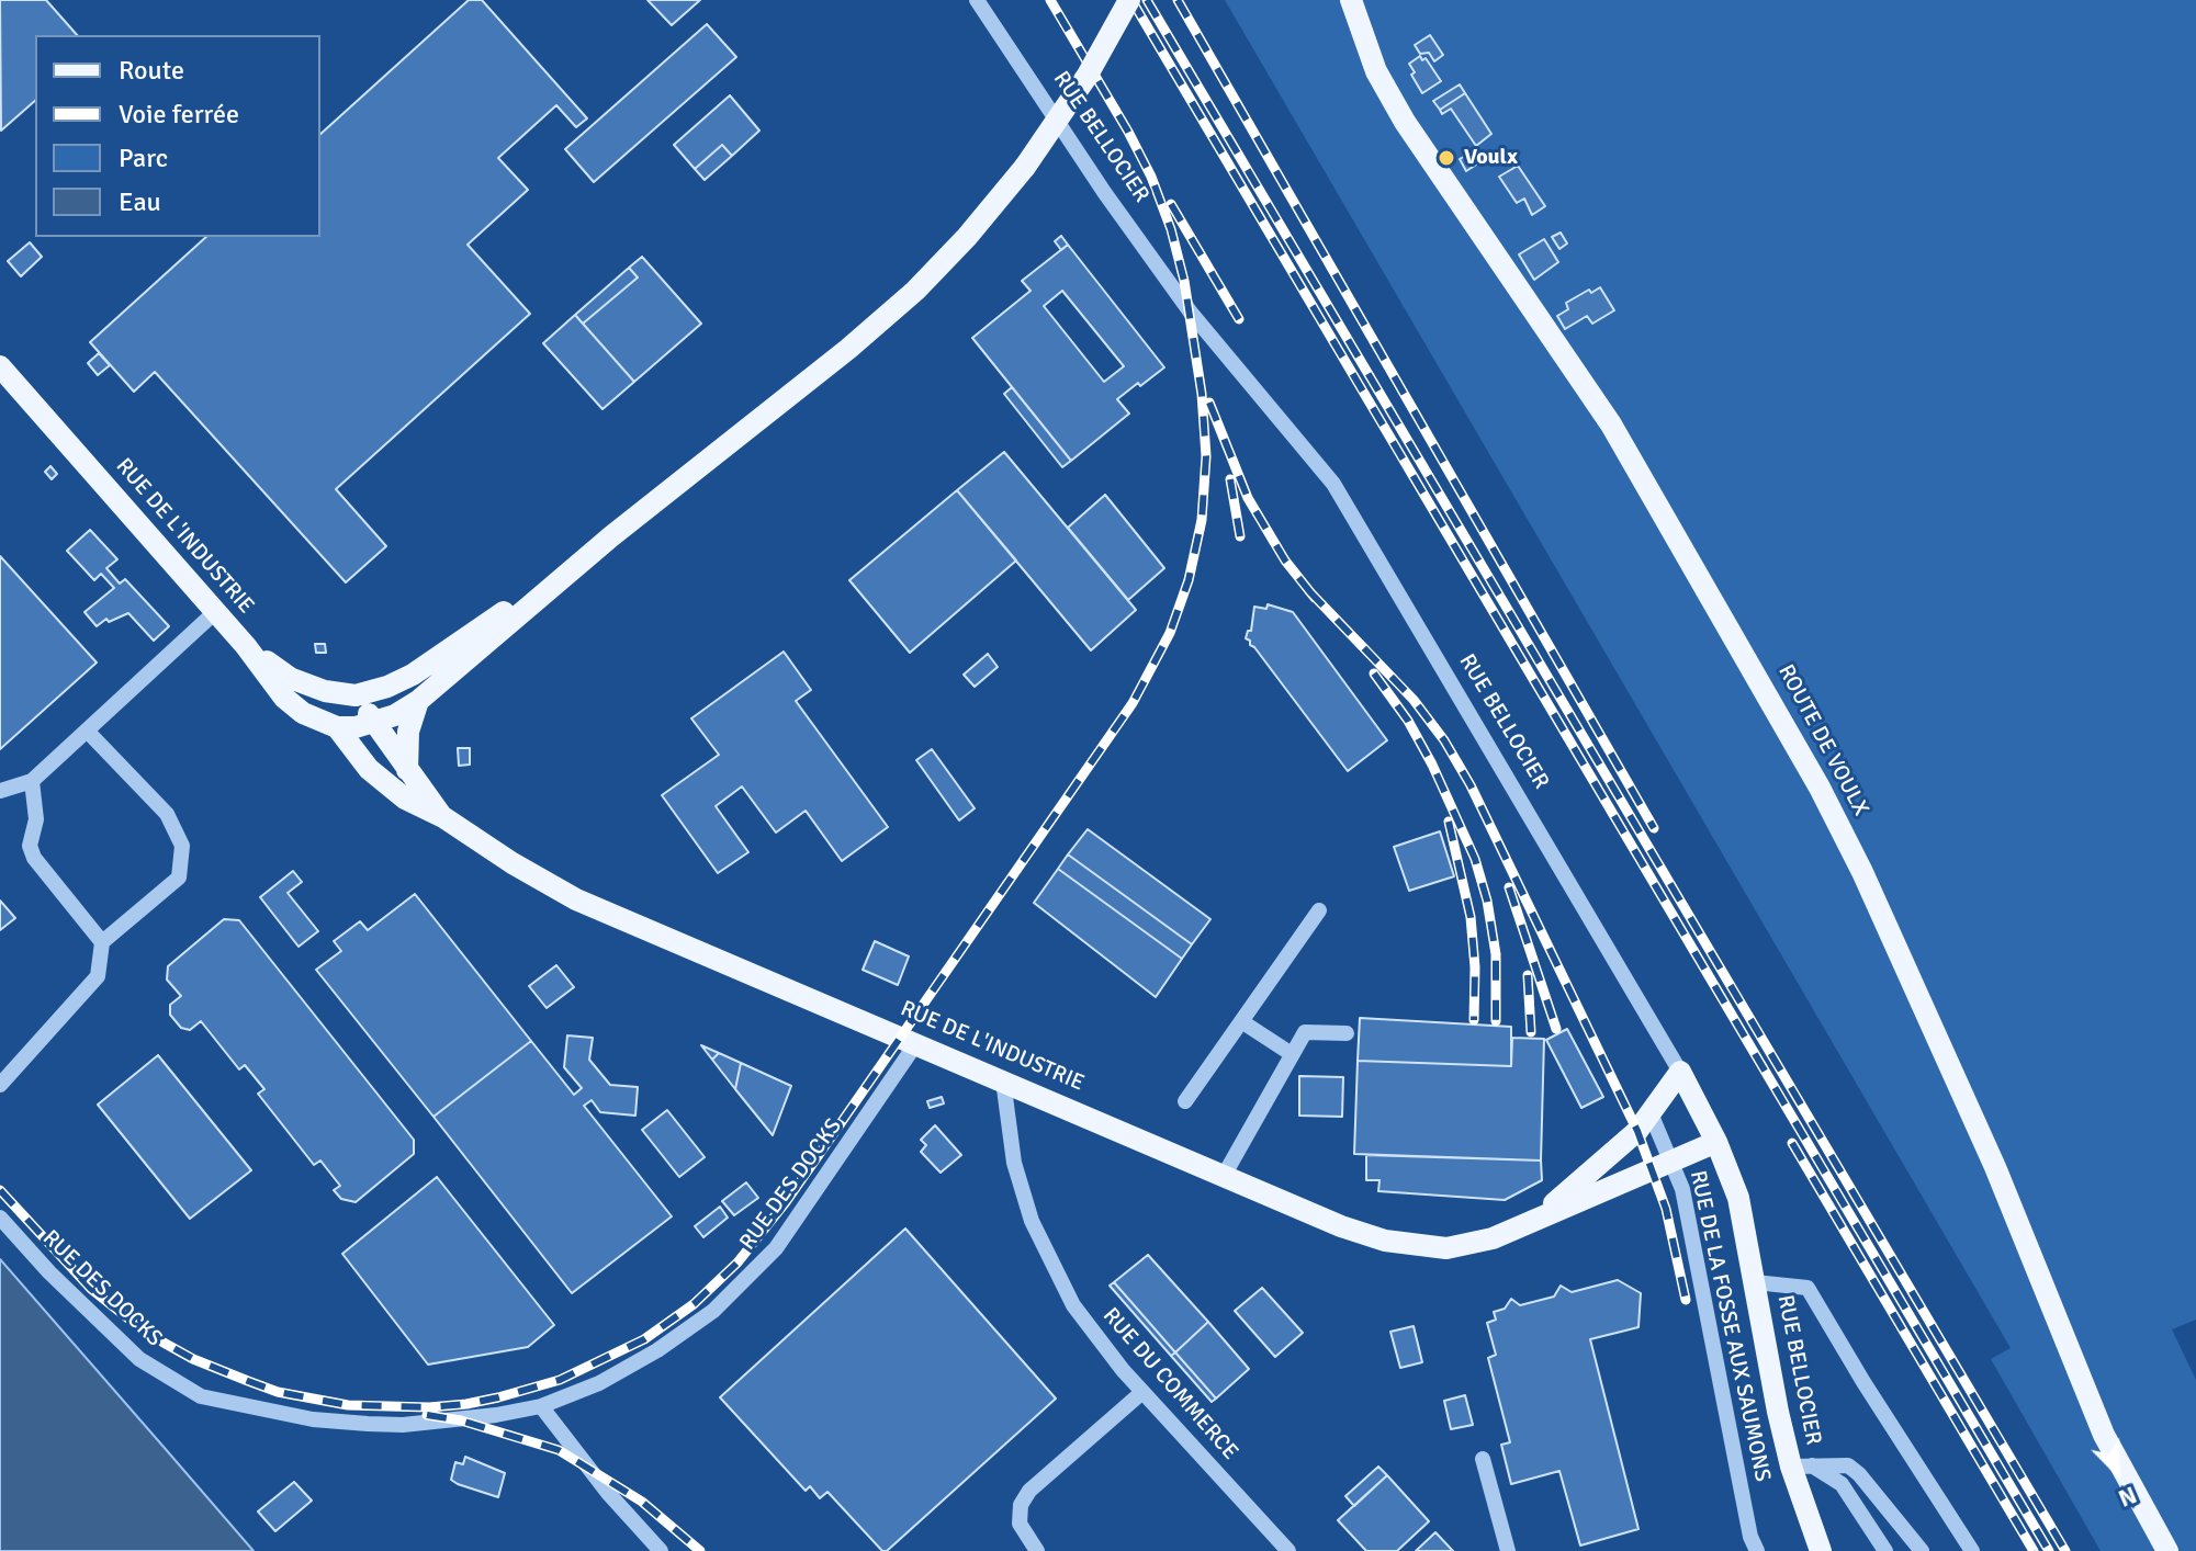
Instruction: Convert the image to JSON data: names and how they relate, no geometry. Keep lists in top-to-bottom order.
{
  "streets": {
    "main road": ["RUE BELLOCIER", "RUE DE L'INDUSTRIE", "ROUTE DE VOULX"],
    "street": ["RUE DES DOCKS", "RUE DE LA FOSSE AUX SAUMONS", "RUE DU COMMERCE"]
  },
  "crossings": [
    ["RUE DE L'INDUSTRIE", "RUE DES DOCKS"],
    ["RUE DE L'INDUSTRIE", "RUE DU COMMERCE"]
  ],
  "places": ["Voulx"],
  "legend": [
    "Route",
    "Voie ferrée",
    "Parc",
    "Eau"
  ],
  "north": "bottom right"
}
